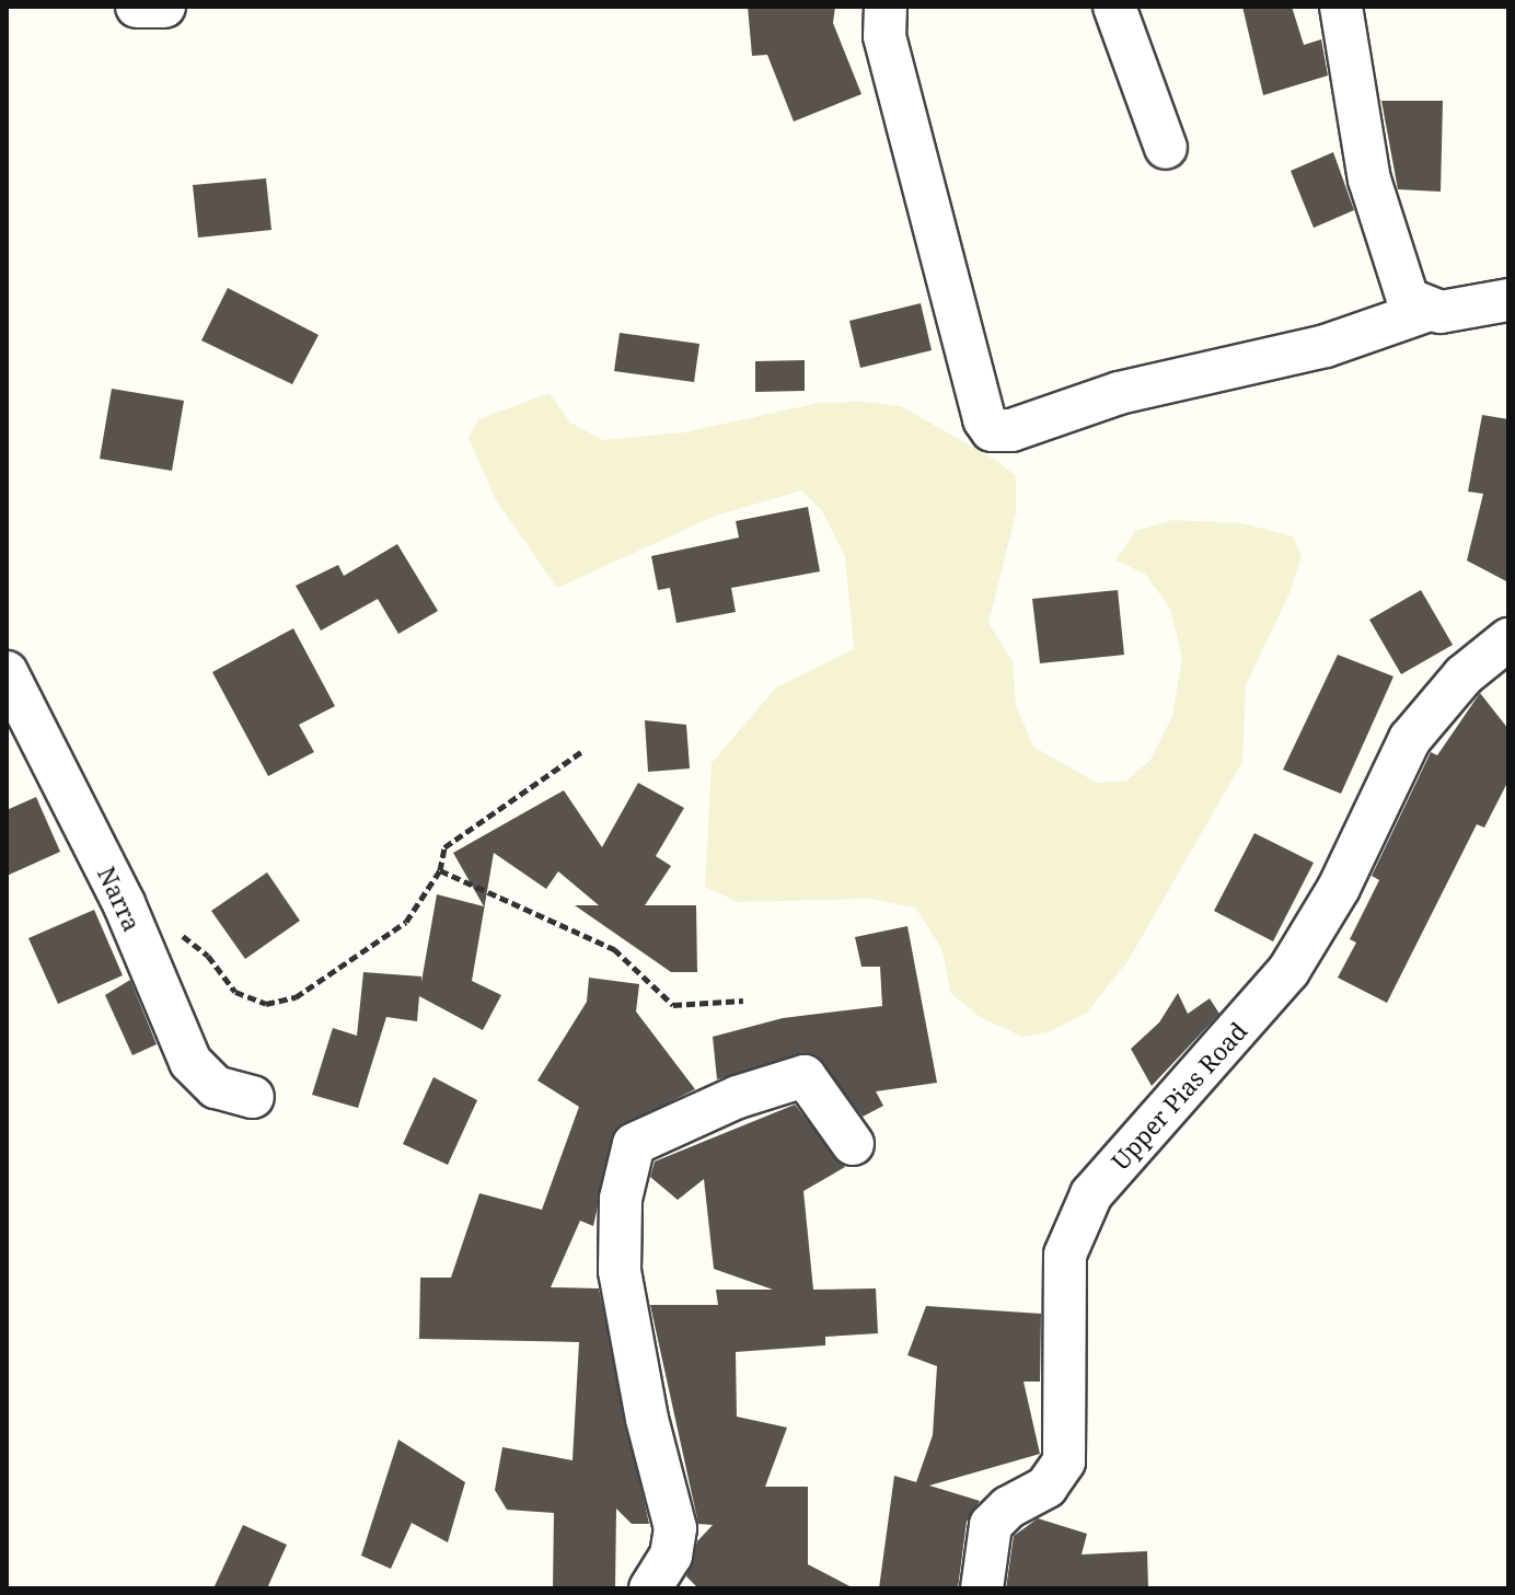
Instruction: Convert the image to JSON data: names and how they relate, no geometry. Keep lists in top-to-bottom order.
{
  "streets": {
    "street": ["Narra", "Upper Pias Road"]
  }
}
